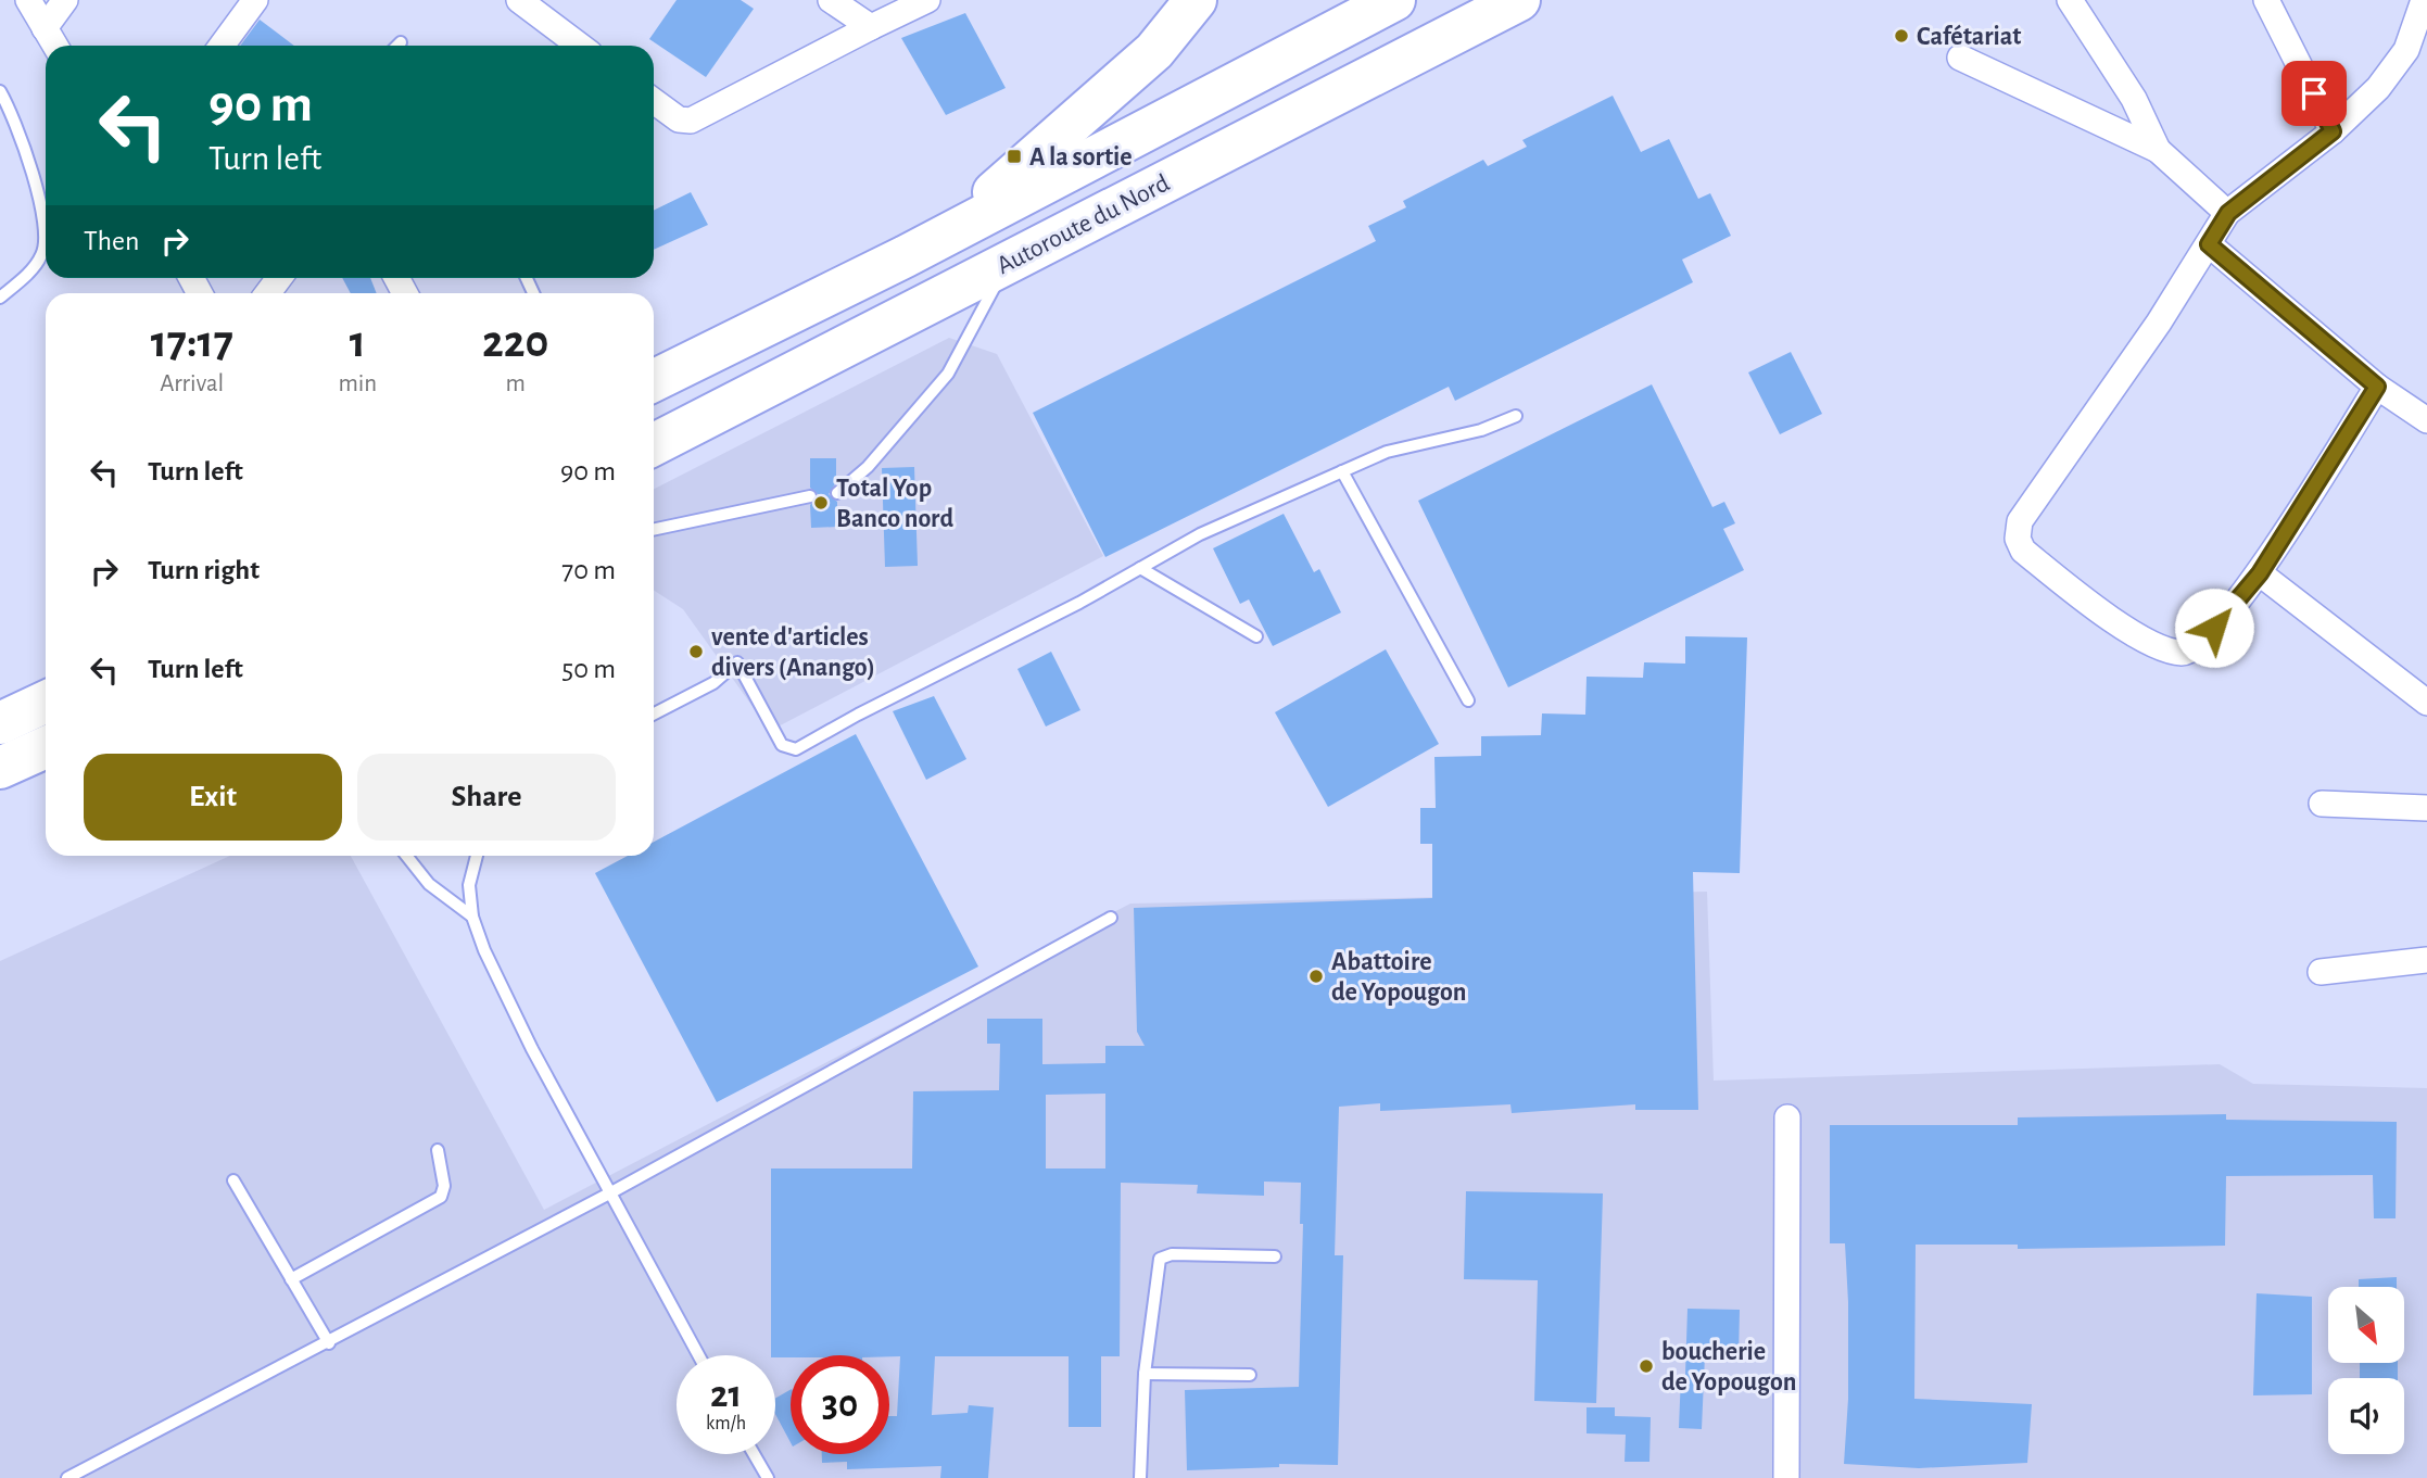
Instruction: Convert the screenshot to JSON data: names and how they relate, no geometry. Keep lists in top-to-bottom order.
{
  "streets": {
    "highway": ["Autoroute du Nord"]
  },
  "places": {
    "other": [
      "Cafétariat",
      "Total Yop Banco nord",
      "vente d'articles divers (Anango)",
      "Abattoire de Yopougon",
      "boucherie de Yopougon"
    ],
    "transit": ["A la sortie"]
  },
  "north": "bottom right",
  "page": {
    "turn": ["90 m", "Turn left"],
    "then": "Then",
    "eta": [
      "17:17",
      "Arrival",
      "1",
      "min",
      "220",
      "m"
    ],
    "list": [
      {
        "name": "Turn left",
        "value": "90 m"
      },
      {
        "name": "Turn right",
        "value": "70 m"
      },
      {
        "name": "Turn left",
        "value": "50 m"
      }
    ],
    "buttons": ["Exit", "Share"],
    "speed": "21 km/h",
    "limit": "30"
  }
}
